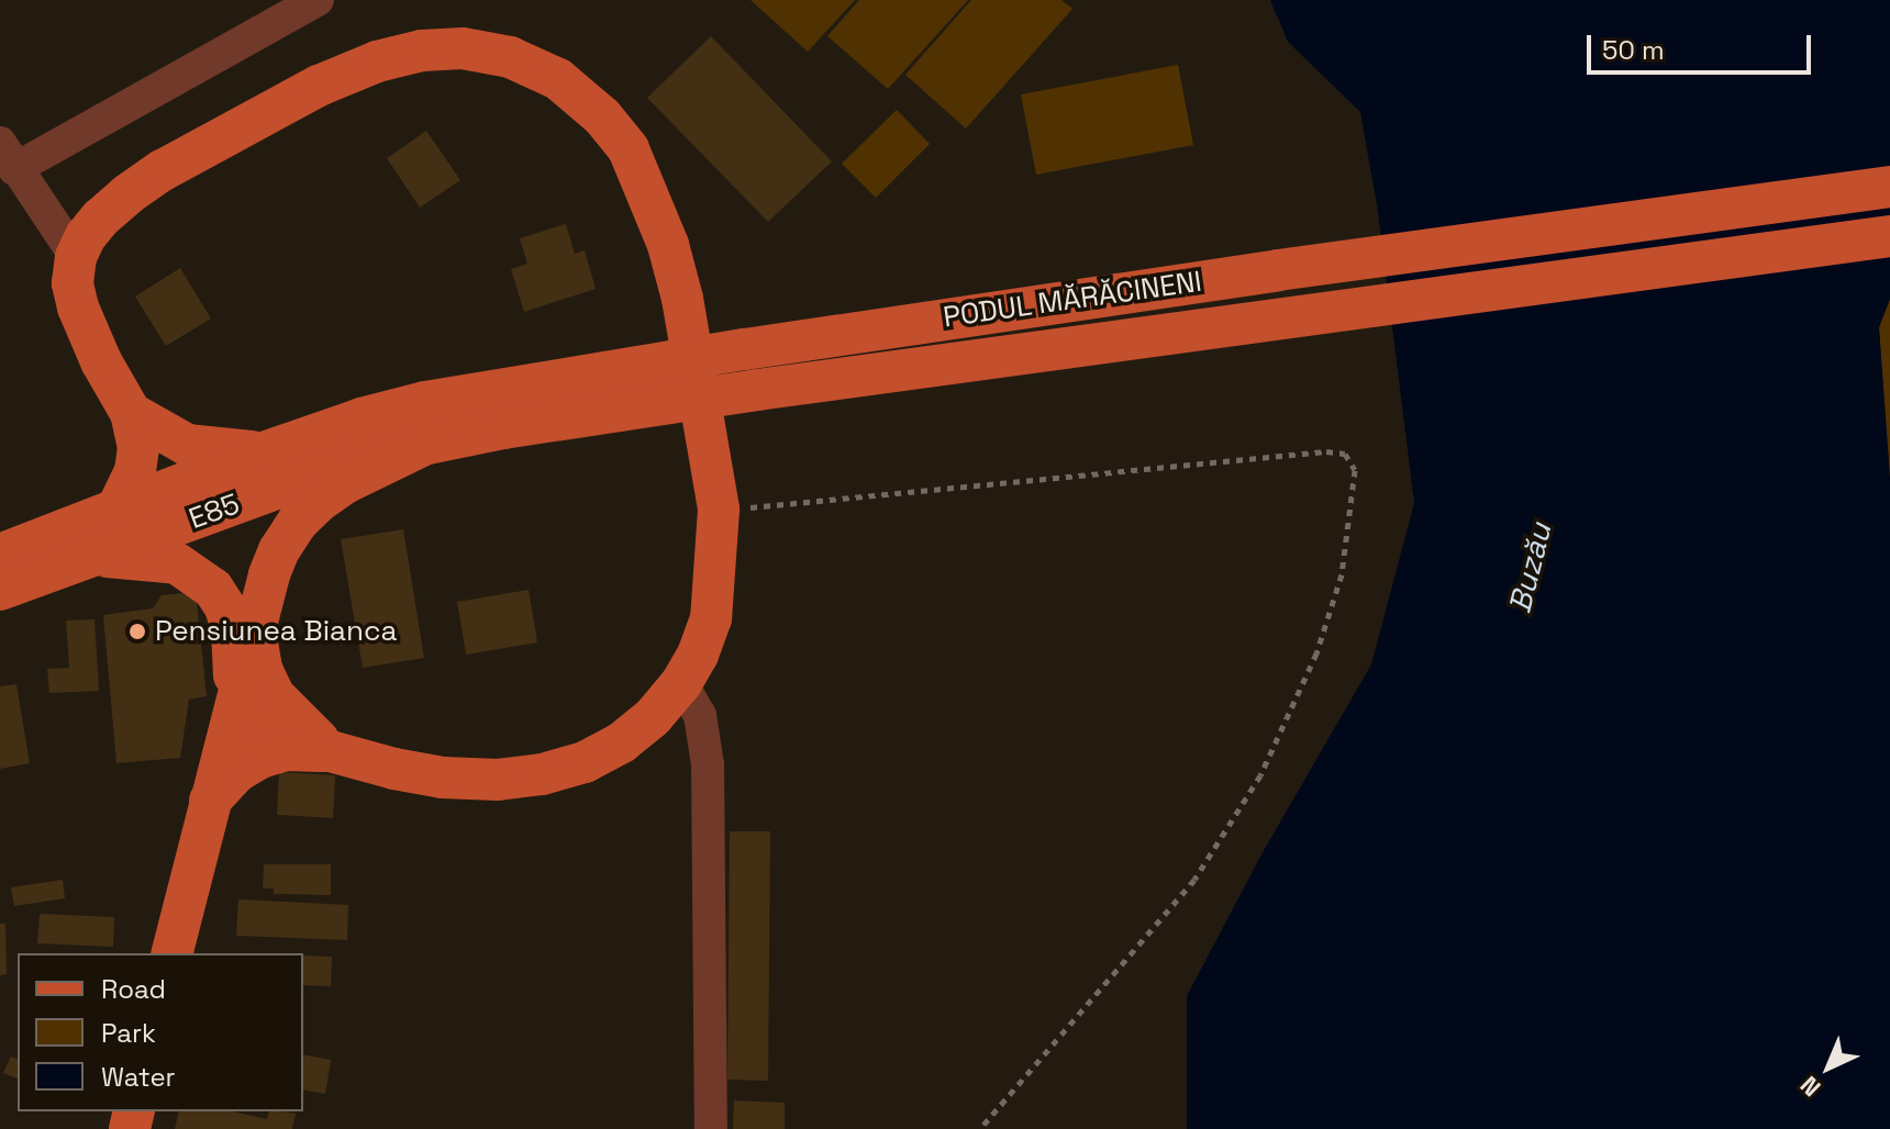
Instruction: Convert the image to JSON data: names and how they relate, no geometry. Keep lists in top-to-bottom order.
{
  "streets": {
    "main road": ["PODUL MĂRĂCINENI", "E85"]
  },
  "crossings": [
    ["PODUL MĂRĂCINENI", "E85"]
  ],
  "water": ["Buzău"],
  "places": ["Pensiunea Bianca"],
  "legend": ["Road", "Park", "Water"],
  "scale_bar": "50 m",
  "north": "bottom left"
}
